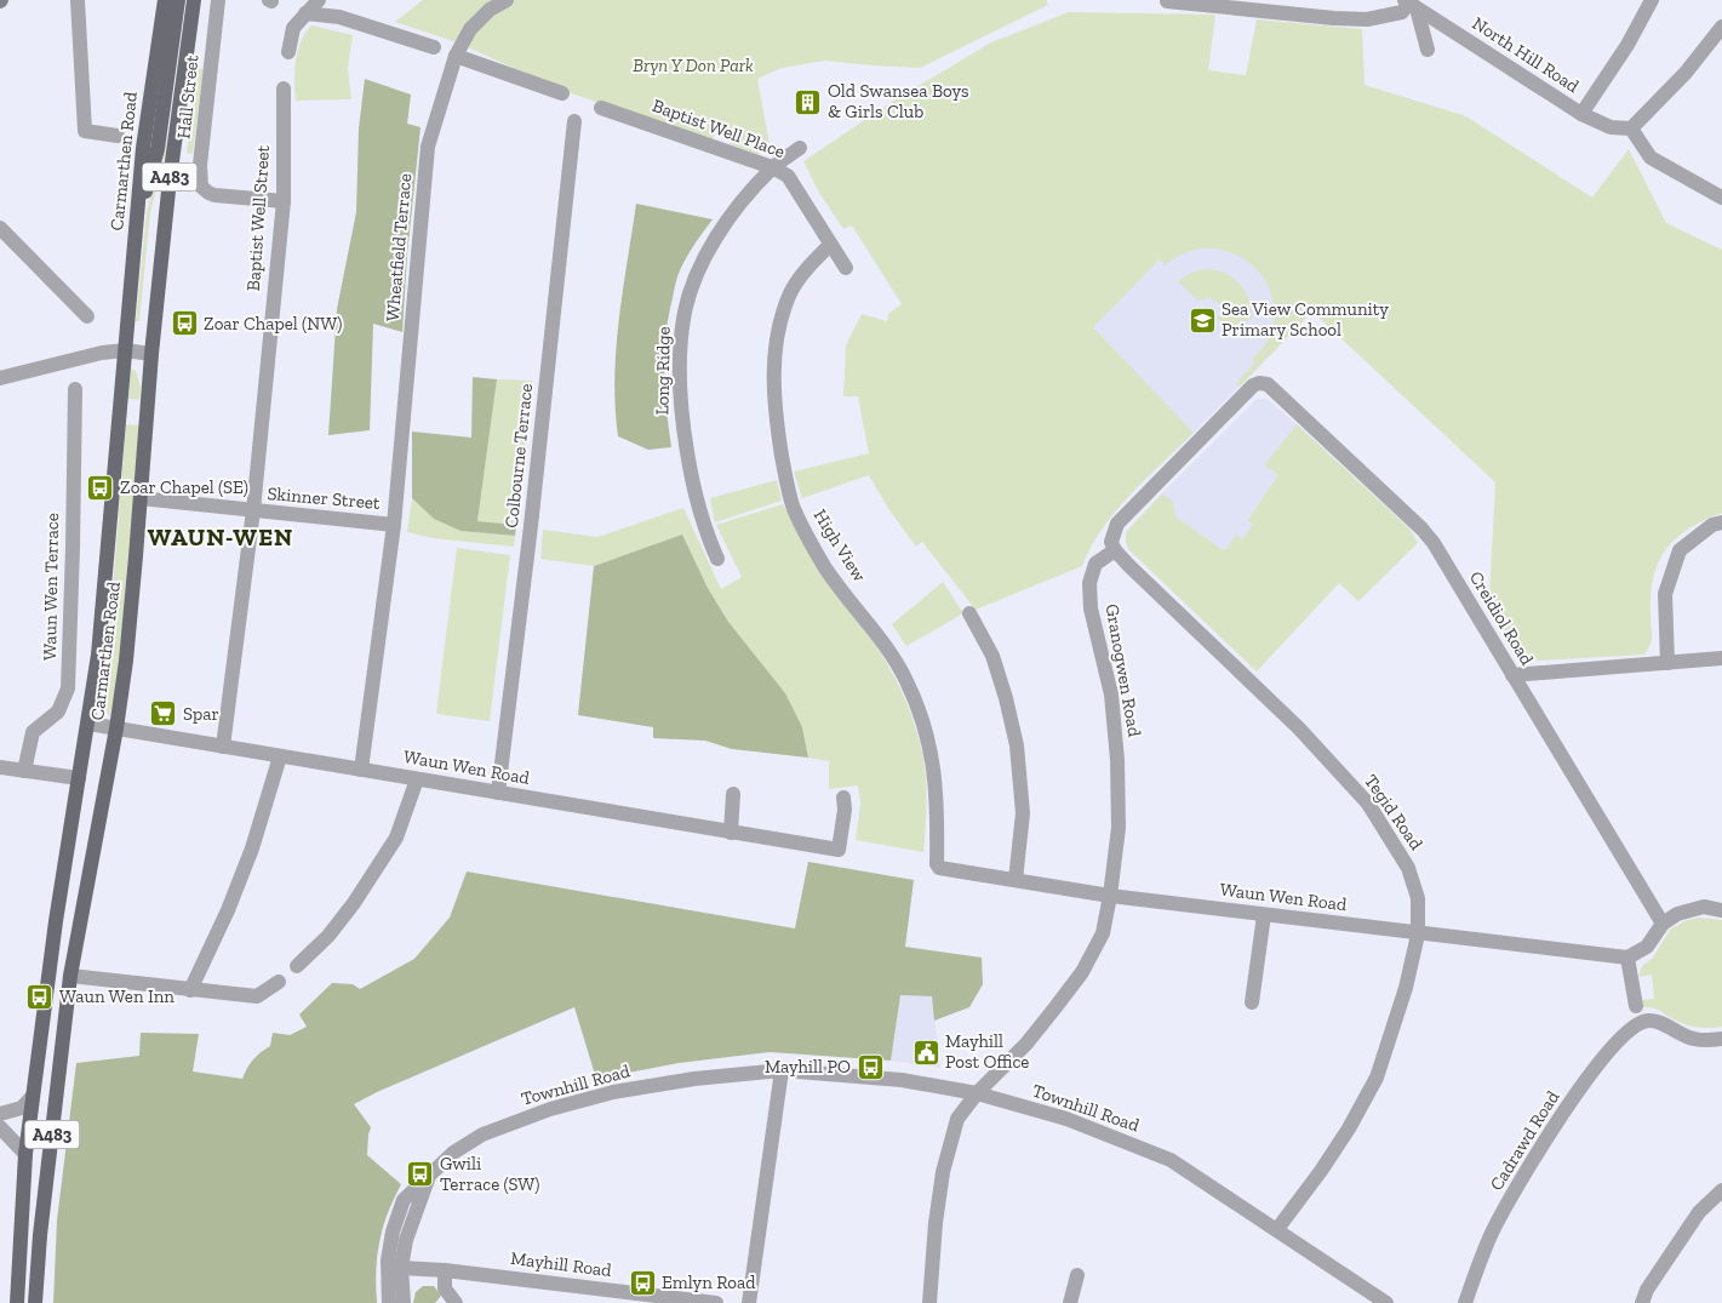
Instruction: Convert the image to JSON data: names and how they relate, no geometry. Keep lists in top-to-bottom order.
{
  "streets": {
    "main road": ["Carmarthen Road", "A483"],
    "street": [
      "North Hill Road",
      "Hall Street",
      "Baptist Well Place",
      "Baptist Well Street",
      "Wheatfield Terrace",
      "Long Ridge",
      "Colbourne Terrace",
      "Skinner Street",
      "High View",
      "Waun Wen Terrace",
      "Creidiol Road",
      "Granogwen Road",
      "Waun Wen Road",
      "Tegid Road",
      "Townhill Road",
      "Cadrawd Road",
      "Mayhill Road"
    ]
  },
  "crossings": [
    ["Hall Street", "Baptist Well Street"],
    ["Baptist Well Place", "Long Ridge"],
    ["Baptist Well Place", "High View"],
    ["Carmarthen Road", "A483"],
    ["Carmarthen Road", "Skinner Street"],
    ["Carmarthen Road", "Waun Wen Road"],
    ["Baptist Well Street", "Skinner Street"],
    ["Baptist Well Street", "Waun Wen Road"],
    ["Wheatfield Terrace", "Skinner Street"],
    ["Wheatfield Terrace", "Waun Wen Road"],
    ["Colbourne Terrace", "Waun Wen Road"],
    ["High View", "Waun Wen Road"],
    ["Creidiol Road", "Granogwen Road"],
    ["Creidiol Road", "Tegid Road"],
    ["Granogwen Road", "Waun Wen Road"],
    ["Granogwen Road", "Tegid Road"],
    ["Granogwen Road", "Townhill Road"],
    ["Waun Wen Road", "Tegid Road"],
    ["Tegid Road", "Townhill Road"],
    ["Townhill Road", "Mayhill Road"]
  ],
  "districts": ["WAUN-WEN"],
  "parks": ["Bryn Y Don Park"],
  "places": {
    "building": ["Old Swansea Boys & Girls Club"],
    "school or university": ["Sea View Community Primary School"],
    "bus stop": [
      "Zoar Chapel (NW)",
      "Zoar Chapel (SE)",
      "Waun Wen Inn",
      "Mayhill PO",
      "Gwili Terrace (SW)",
      "Emlyn Road"
    ],
    "supermarket": ["Spar"],
    "public building": ["Mayhill Post Office"]
  }
}
